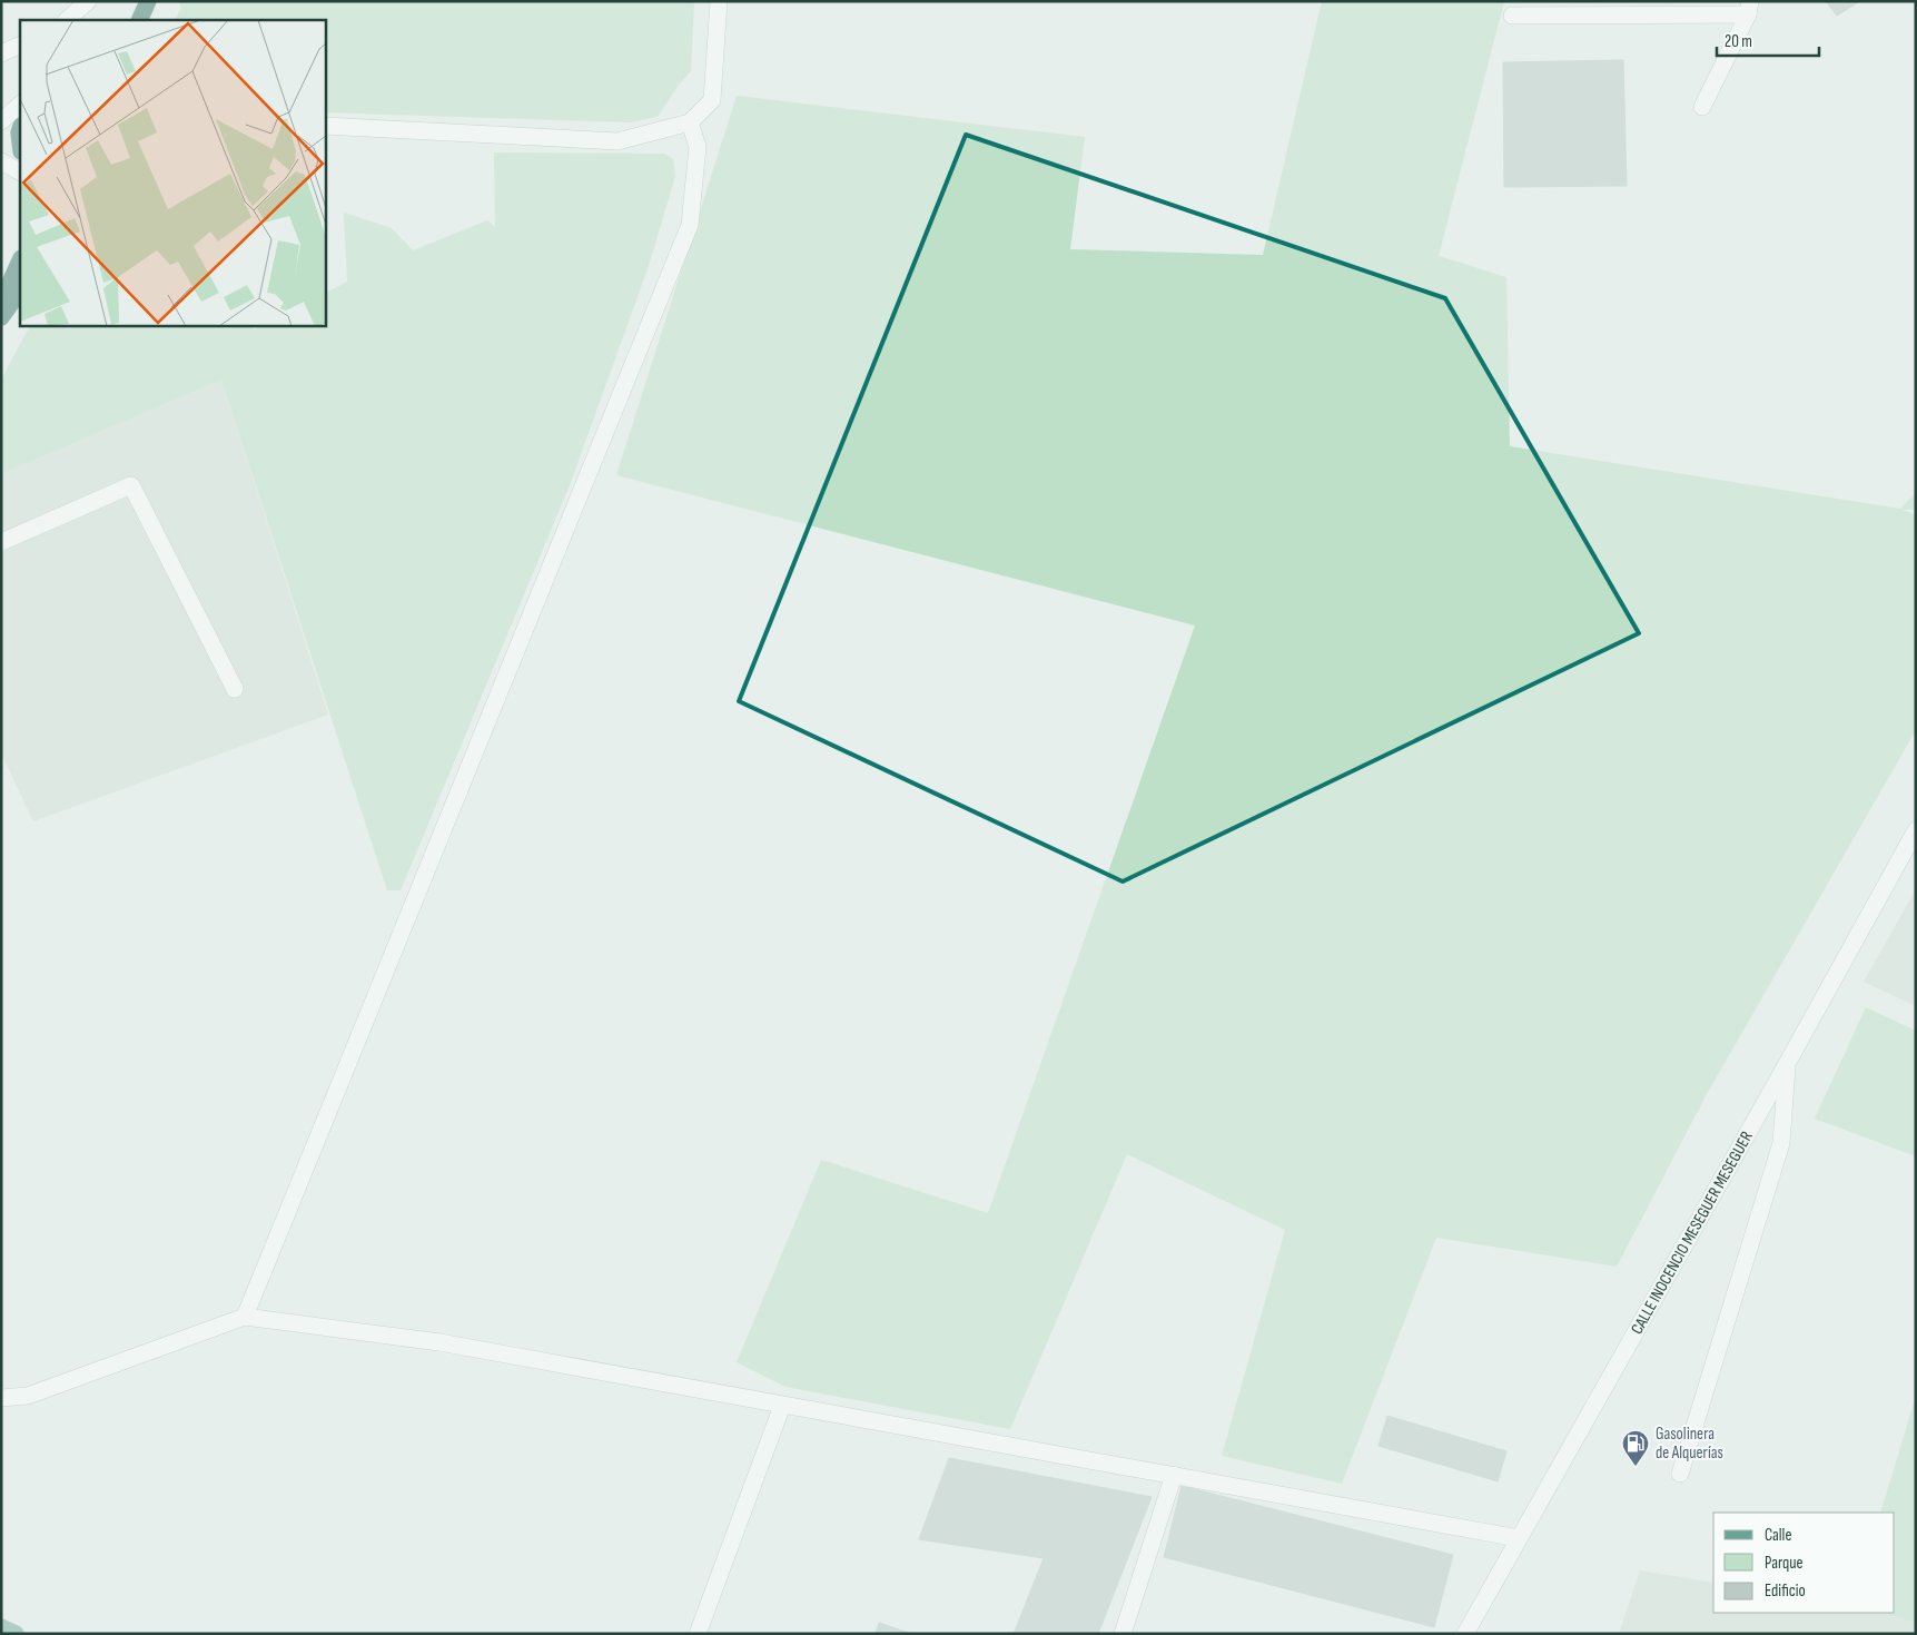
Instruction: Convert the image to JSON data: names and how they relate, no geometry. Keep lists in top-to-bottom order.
{
  "streets": {
    "street": ["CALLE INOCENCIO MESEGUER MESEGUER"]
  },
  "places": {
    "fuel station": ["Gasolinera de Alquerías"]
  },
  "legend": ["Calle", "Parque", "Edificio"],
  "scale_bar": "20 m"
}
